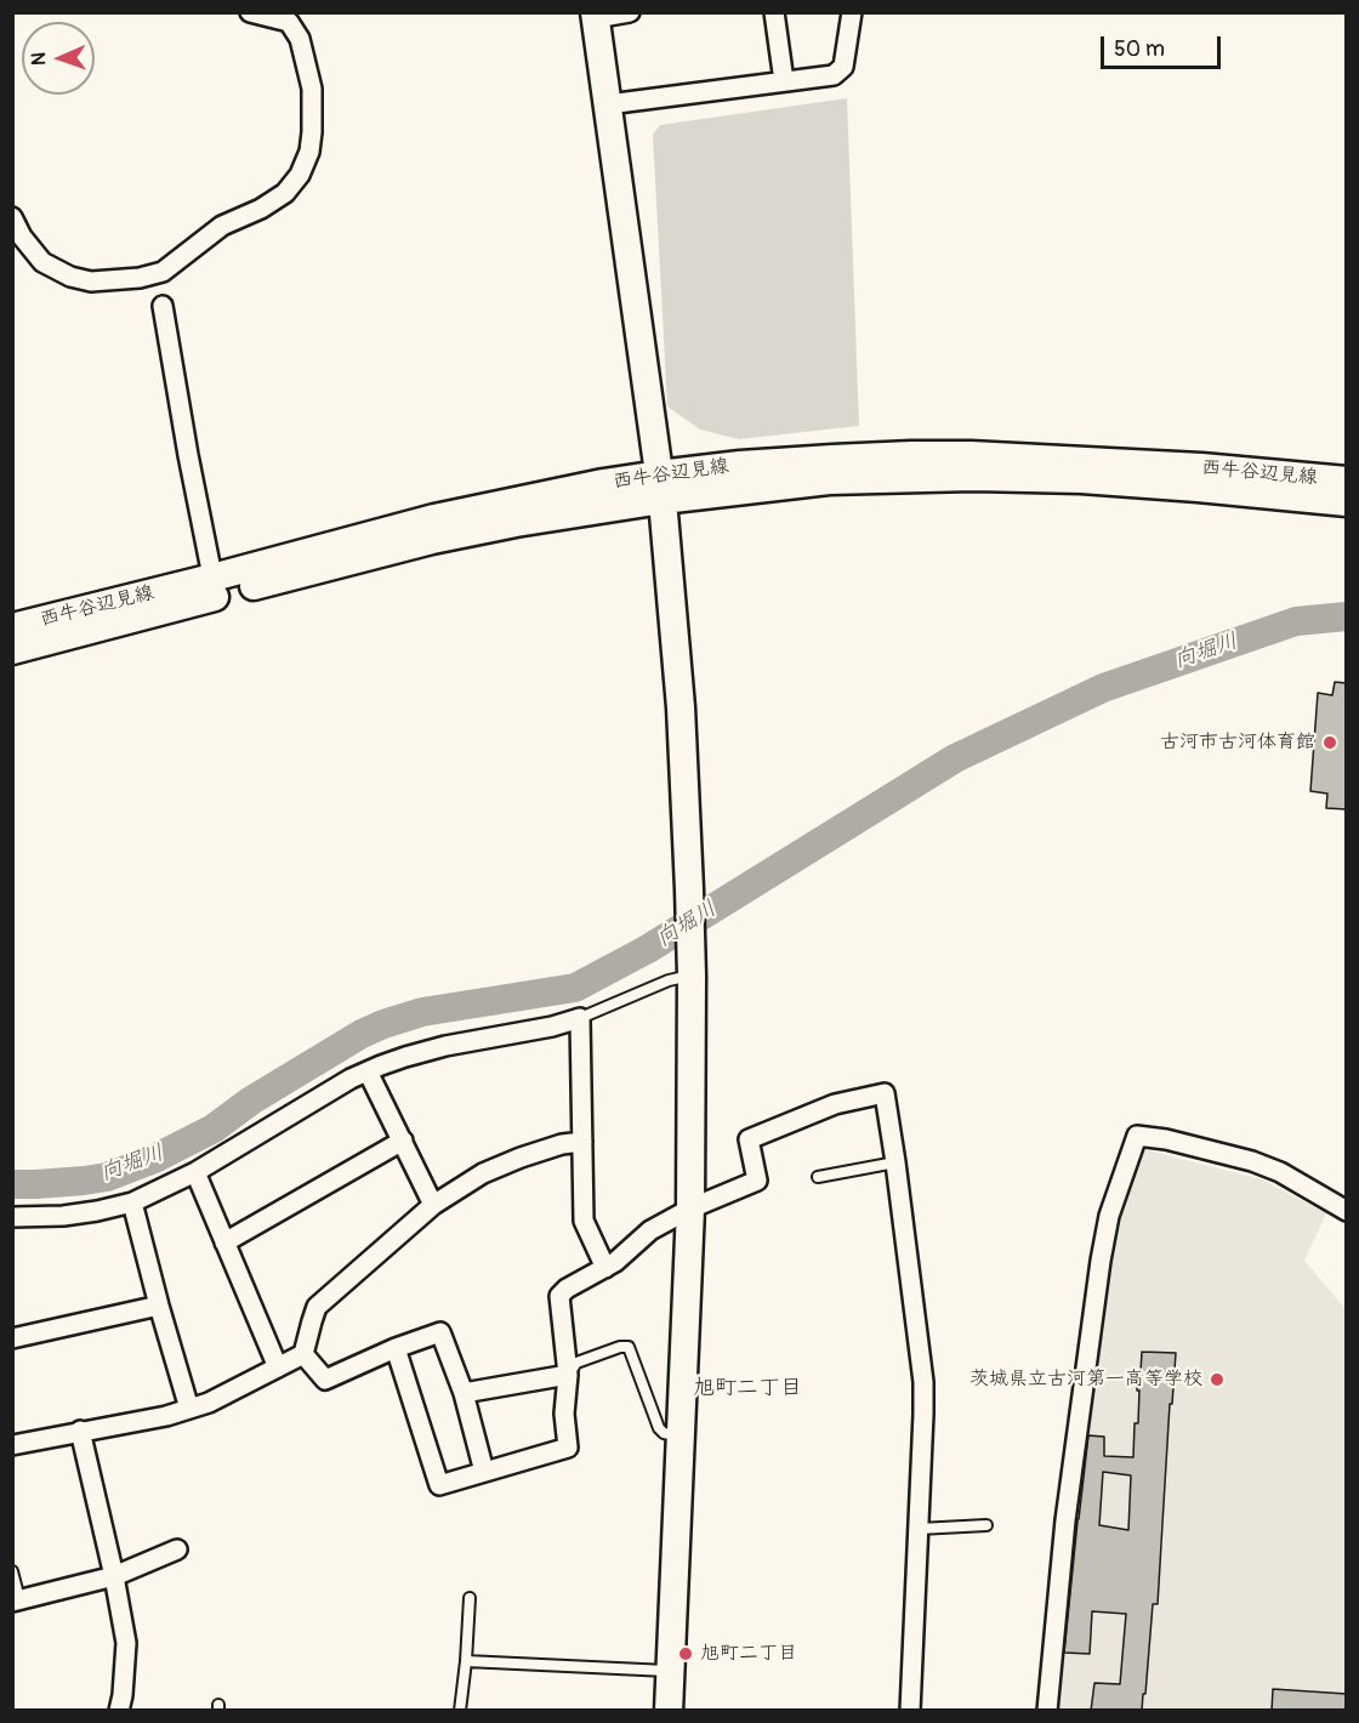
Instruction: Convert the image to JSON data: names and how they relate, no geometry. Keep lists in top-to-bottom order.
{
  "streets": {
    "street": ["西牛谷辺見線"]
  },
  "districts": ["旭町二丁目"],
  "water": ["向堀川"],
  "places": ["古河市古河体育館", "茨城県立古河第一高等学校", "旭町二丁目"],
  "scale_bar": "50 m",
  "north": "left"
}
